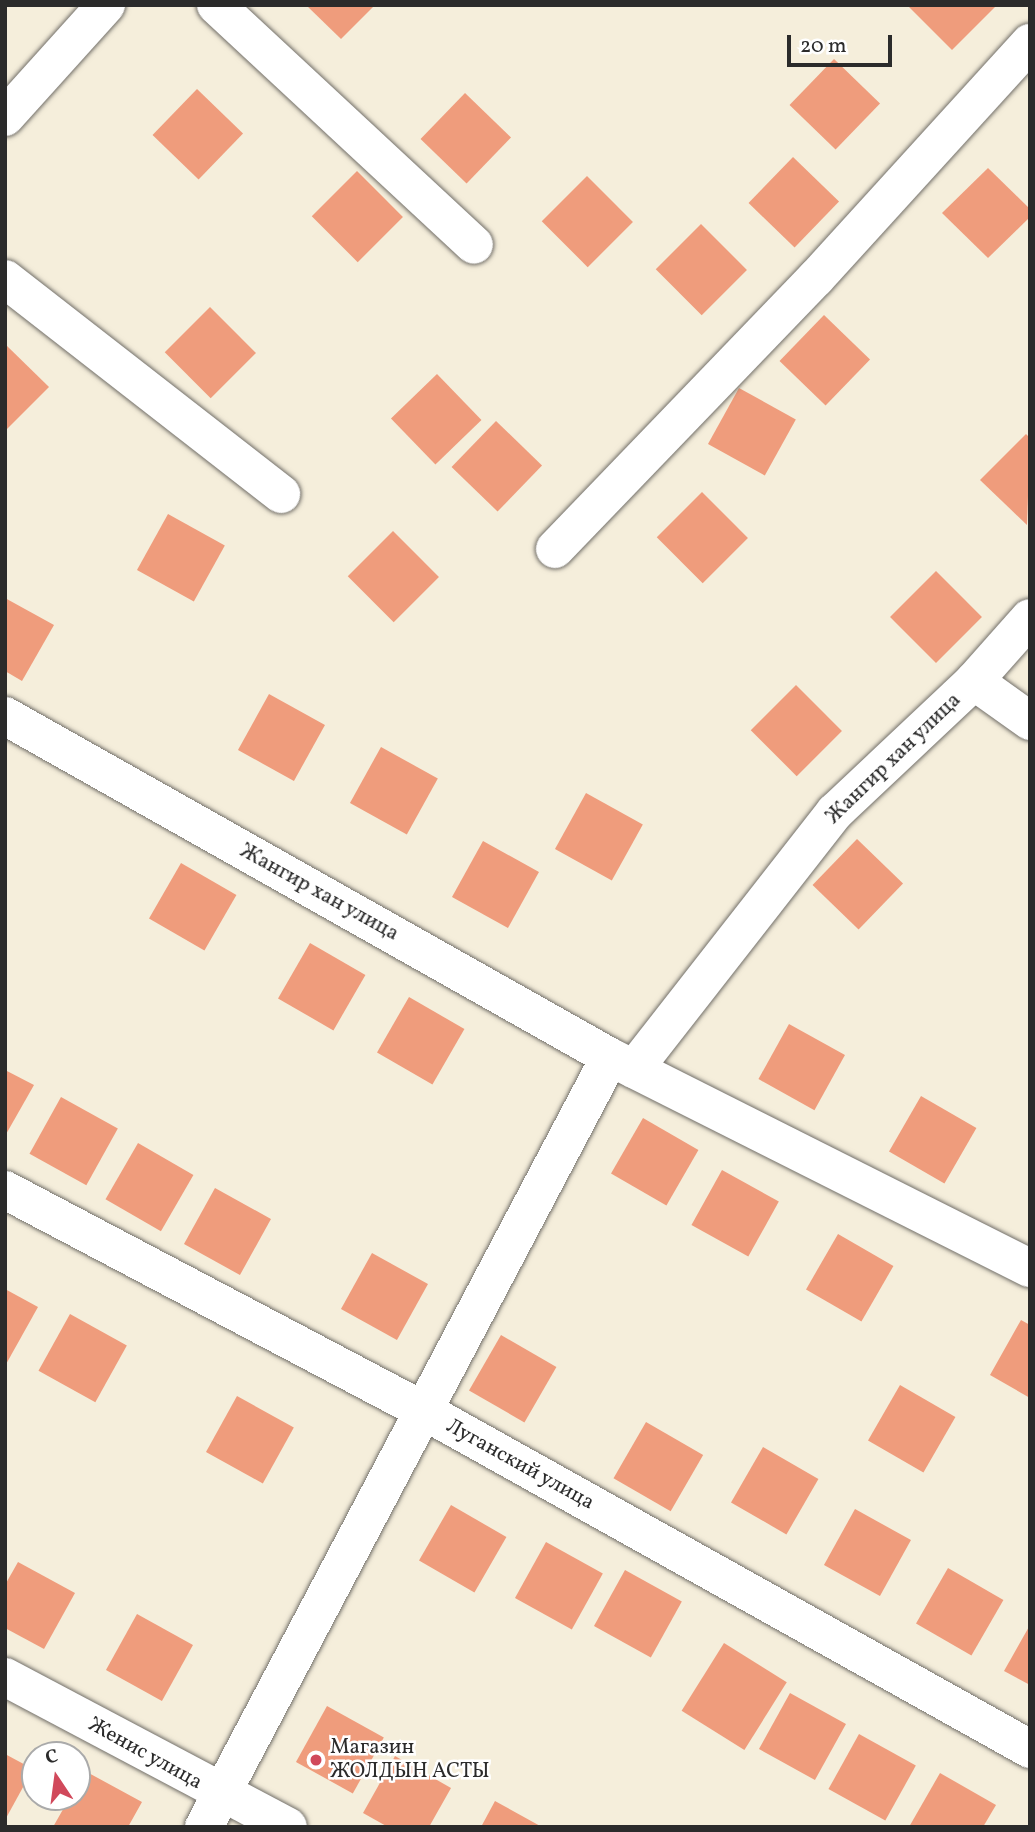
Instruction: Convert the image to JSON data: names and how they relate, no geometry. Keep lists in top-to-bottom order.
{
  "streets": {
    "street": ["Жангир хан улица", "Луганский улица", "Женис улица"]
  },
  "places": ["Магазин ЖОЛДЫН АСТЫ"],
  "scale_bar": "20 m",
  "north": "top"
}
